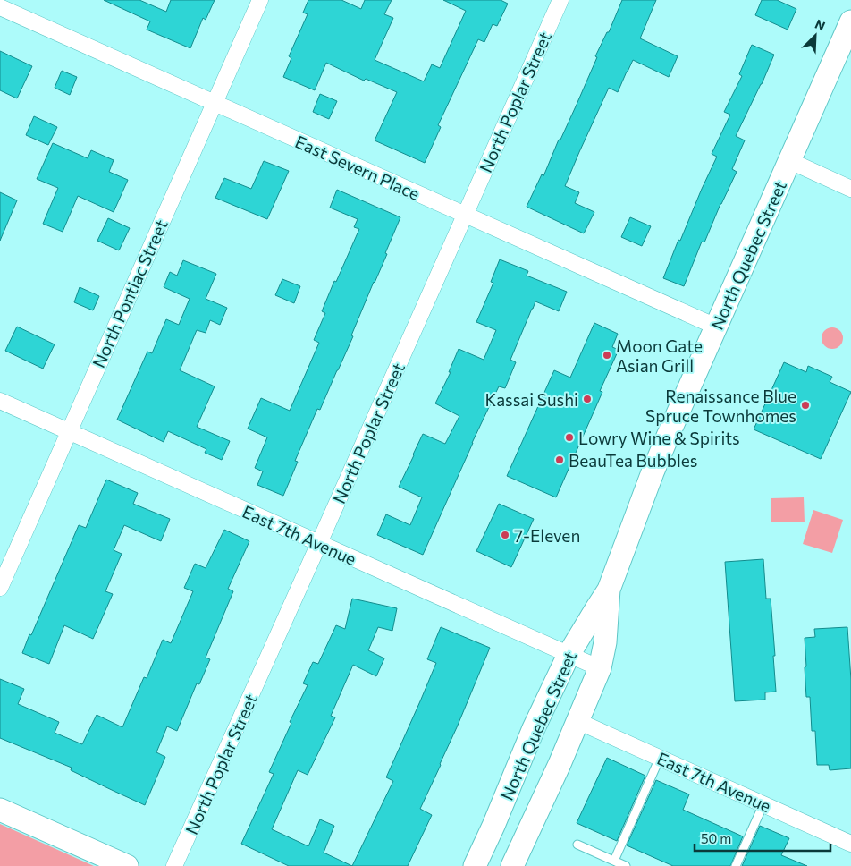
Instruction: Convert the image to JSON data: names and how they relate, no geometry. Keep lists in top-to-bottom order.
{
  "streets": {
    "main road": ["North Quebec Street"],
    "street": [
      "North Poplar Street",
      "East Severn Place",
      "North Pontiac Street",
      "East 7th Avenue"
    ]
  },
  "crossings": [
    ["North Poplar Street", "East Severn Place"],
    ["North Poplar Street", "East 7th Avenue"],
    ["East Severn Place", "North Quebec Street"],
    ["East Severn Place", "North Pontiac Street"],
    ["North Quebec Street", "East 7th Avenue"],
    ["North Pontiac Street", "East 7th Avenue"]
  ],
  "places": [
    "Moon Gate Asian Grill",
    "Kassai Sushi",
    "Renaissance Blue Spruce Townhomes",
    "Lowry Wine & Spirits",
    "BeauTea Bubbles",
    "7-Eleven"
  ],
  "scale_bar": "50 m",
  "north": "top right"
}
